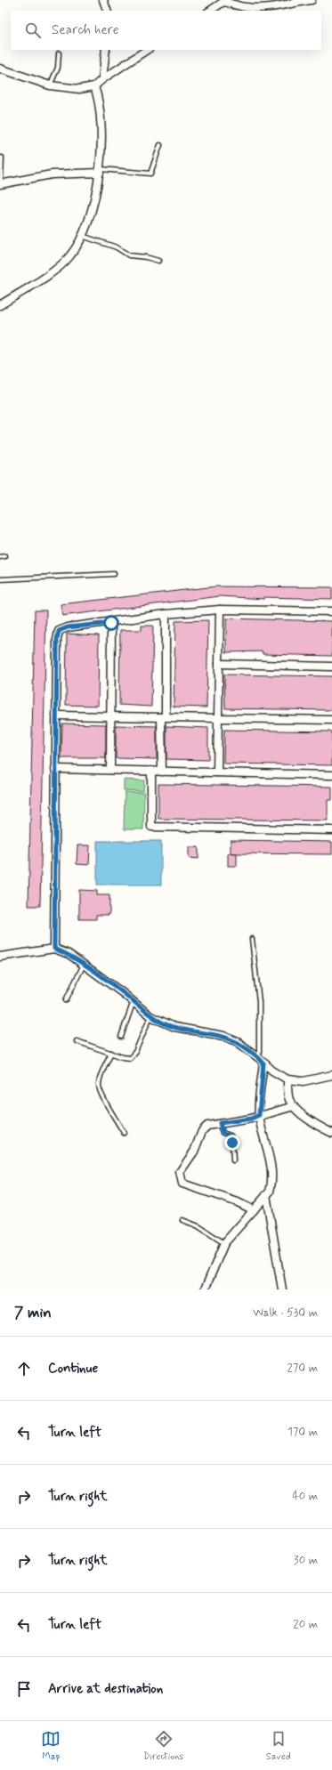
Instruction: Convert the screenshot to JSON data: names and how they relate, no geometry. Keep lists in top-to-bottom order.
{
  "page": {
    "search": "Search here",
    "heading": ["7 min", "Walk · 530 m"],
    "list": [
      ["Continue", "270 m"],
      ["Turn left", "170 m"],
      ["Turn right", "40 m"],
      ["Turn right", "30 m"],
      ["Turn left", "20 m"],
      "Arrive at destination"
    ],
    "nav": ["Map", "Directions", "Saved"]
  }
}
